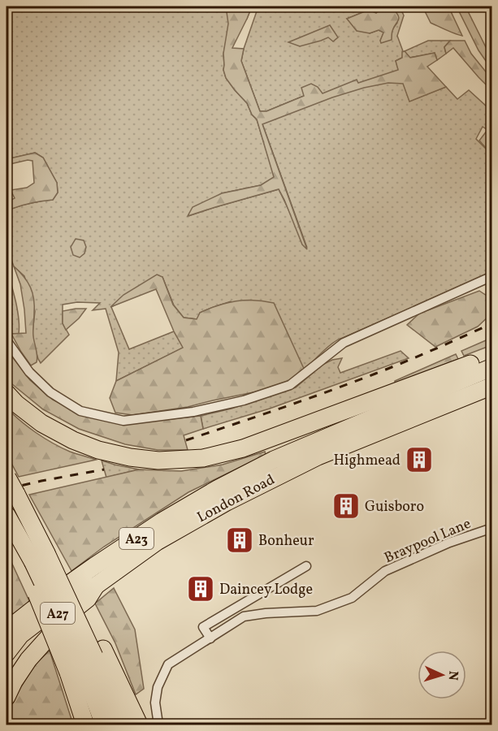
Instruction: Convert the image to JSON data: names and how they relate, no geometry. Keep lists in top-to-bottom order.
{
  "streets": {
    "highway": ["London Road", "A23", "A27"],
    "street": ["Braypool Lane"]
  },
  "places": {
    "building": [
      "Highmead",
      "Guisboro",
      "Bonheur",
      "Daincey Lodge"
    ]
  },
  "north": "right"
}
